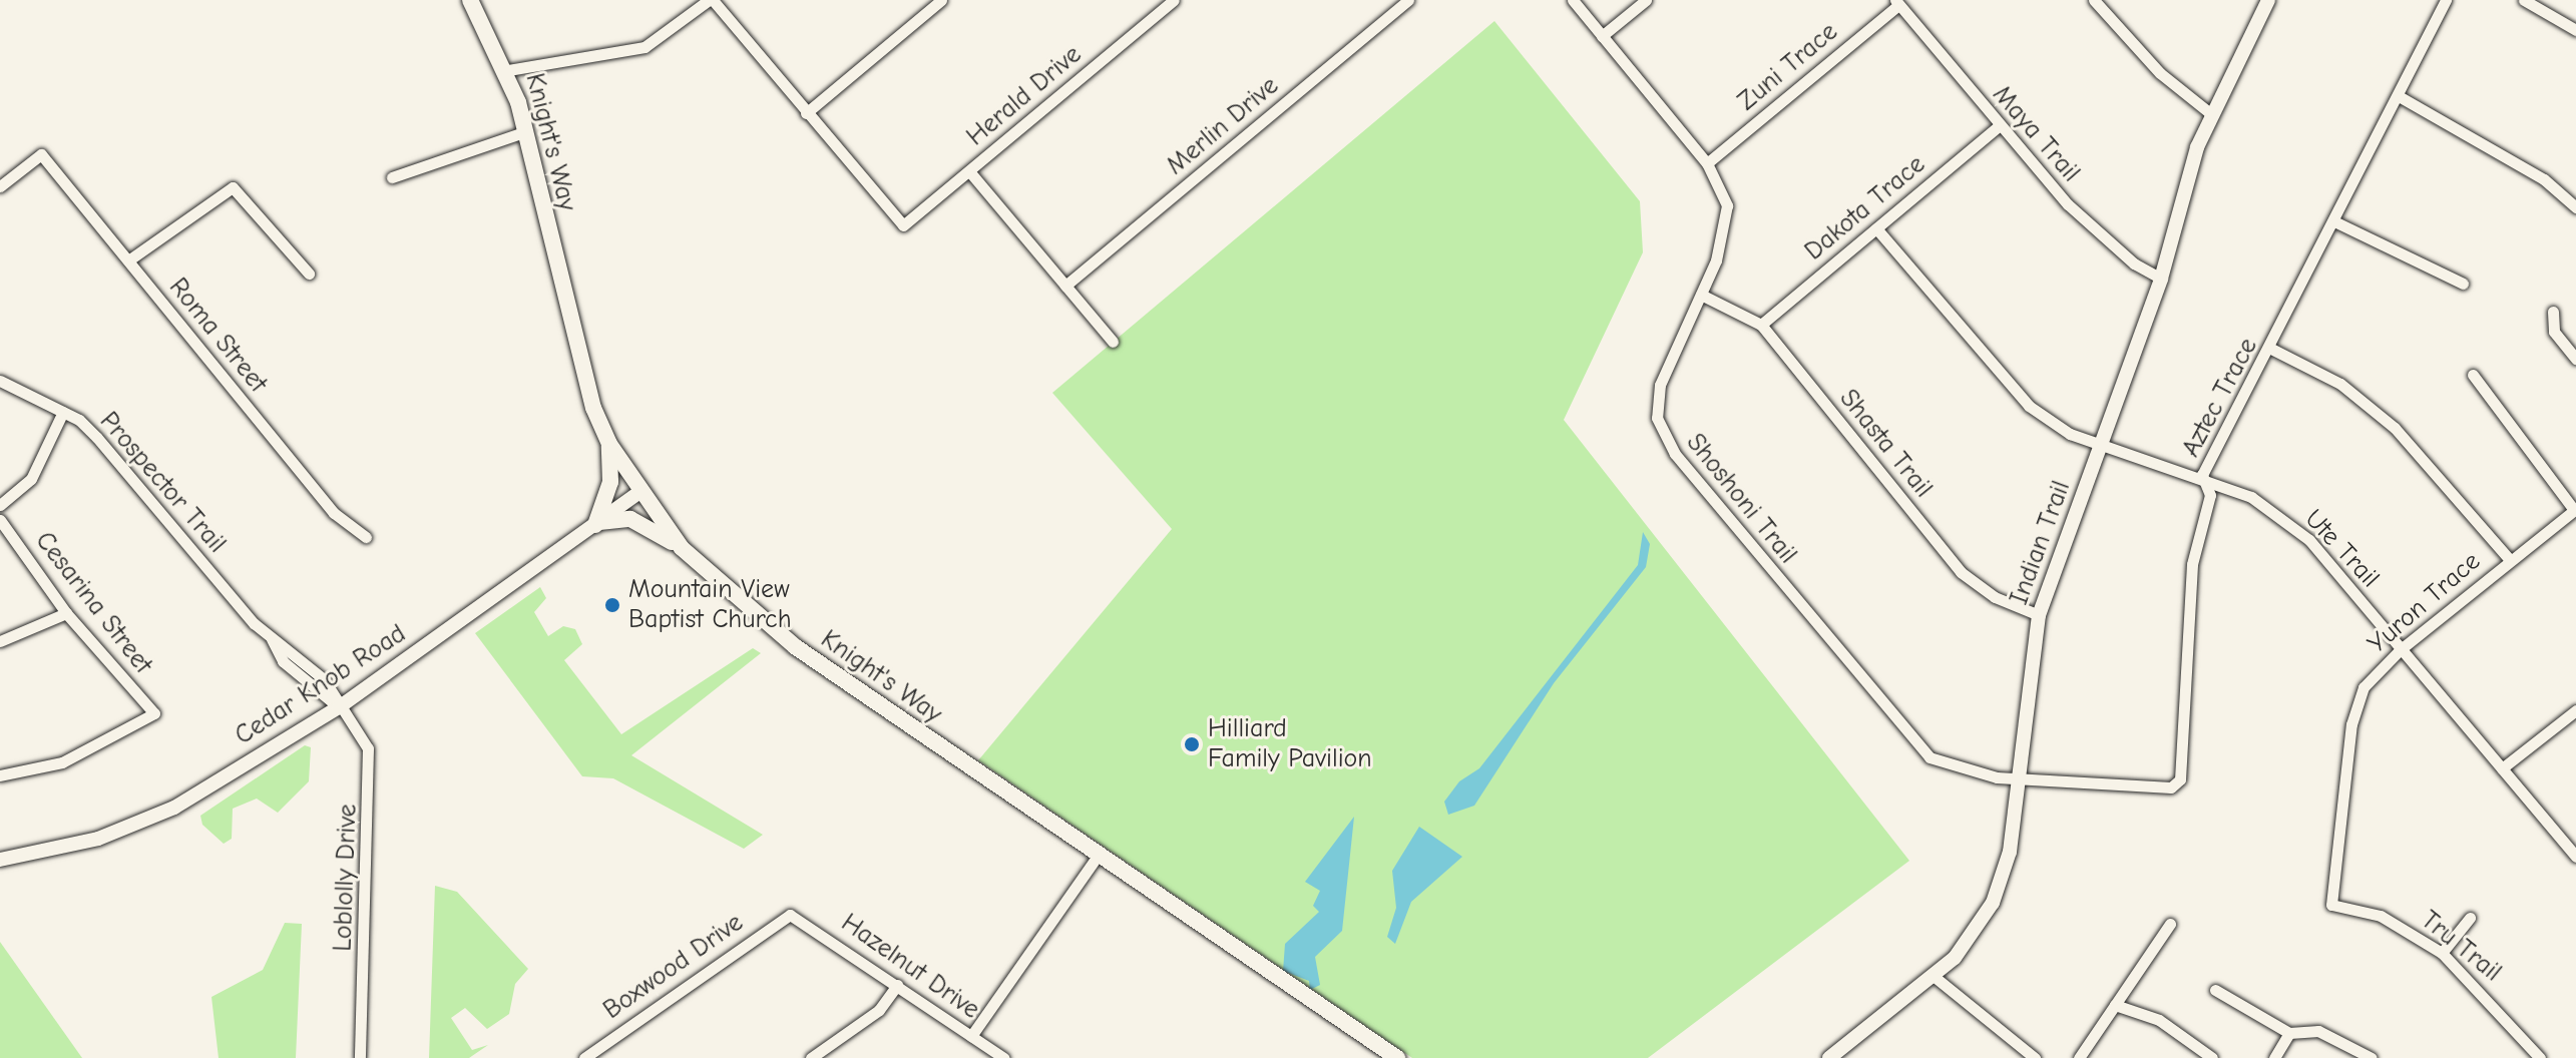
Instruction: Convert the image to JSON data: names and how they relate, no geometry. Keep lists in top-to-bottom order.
{
  "streets": {
    "main road": ["Knight's Way"],
    "street": [
      "Zuni Trace",
      "Herald Drive",
      "Merlin Drive",
      "Maya Trail",
      "Dakota Trace",
      "Roma Street",
      "Aztec Trace",
      "Shasta Trail",
      "Prospector Trail",
      "Shoshoni Trail",
      "Indian Trail",
      "Ute Trail",
      "Cesarina Street",
      "Yuron Trace",
      "Cedar Knob Road",
      "Loblolly Drive",
      "Tru Trail",
      "Boxwood Drive",
      "Hazelnut Drive"
    ]
  },
  "crossings": [
    ["Zuni Trace", "Maya Trail"],
    ["Zuni Trace", "Shoshoni Trail"],
    ["Maya Trail", "Dakota Trace"],
    ["Maya Trail", "Indian Trail"],
    ["Knight's Way", "Cedar Knob Road"],
    ["Dakota Trace", "Shasta Trail"],
    ["Dakota Trace", "Ute Trail"],
    ["Aztec Trace", "Shoshoni Trail"],
    ["Aztec Trace", "Indian Trail"],
    ["Aztec Trace", "Ute Trail"],
    ["Shasta Trail", "Shoshoni Trail"],
    ["Shasta Trail", "Indian Trail"],
    ["Prospector Trail", "Cedar Knob Road"],
    ["Prospector Trail", "Loblolly Drive"],
    ["Shoshoni Trail", "Indian Trail"],
    ["Indian Trail", "Ute Trail"],
    ["Ute Trail", "Yuron Trace"],
    ["Yuron Trace", "Tru Trail"],
    ["Cedar Knob Road", "Loblolly Drive"],
    ["Boxwood Drive", "Hazelnut Drive"]
  ],
  "places": ["Mountain View Baptist Church", "Hilliard Family Pavilion"]
}
